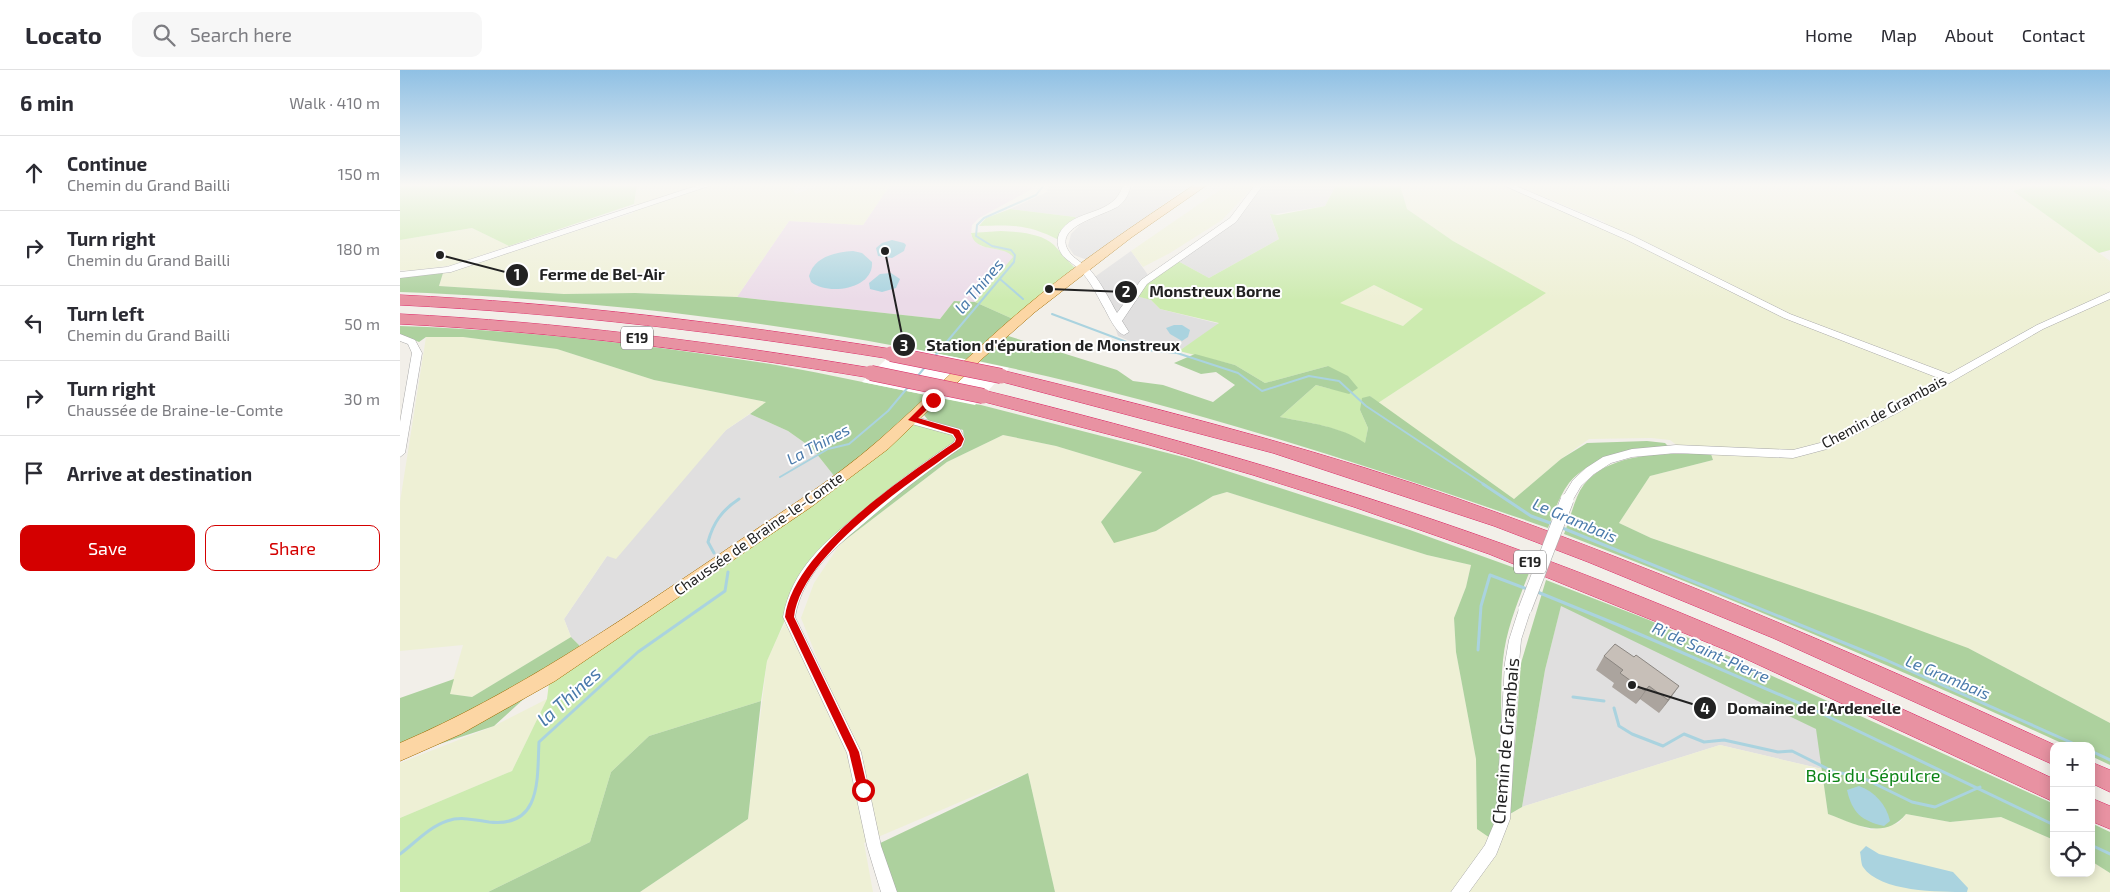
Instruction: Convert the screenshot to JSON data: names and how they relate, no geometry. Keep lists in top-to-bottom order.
{
  "streets": {
    "highway": ["E19"],
    "main road": ["Chaussée de Braine-le-Comte"],
    "street": ["Chemin de Grambais"]
  },
  "water": [
    "la Thines",
    "La Thines",
    "Le Grambais",
    "Ri de Saint-Pierre"
  ],
  "parks": ["Bois du Sépulcre"],
  "places": [
    "Station d'épuration de Monstreux",
    "Ferme de Bel-Air",
    "Monstreux Borne",
    "Domaine de l'Ardenelle"
  ],
  "page": {
    "header": "Locato",
    "search": "Search here",
    "nav": [
      "Home",
      "Map",
      "About",
      "Contact"
    ],
    "heading": ["6 min", "Walk · 410 m"],
    "list": [
      ["Continue", "Chemin du Grand Bailli", "150 m"],
      ["Turn right", "Chemin du Grand Bailli", "180 m"],
      ["Turn left", "Chemin du Grand Bailli", "50 m"],
      ["Turn right", "Chaussée de Braine-le-Comte", "30 m"],
      "Arrive at destination"
    ],
    "buttons": ["Save", "Share"],
    "map_buttons": ["+", "−"]
  }
}
